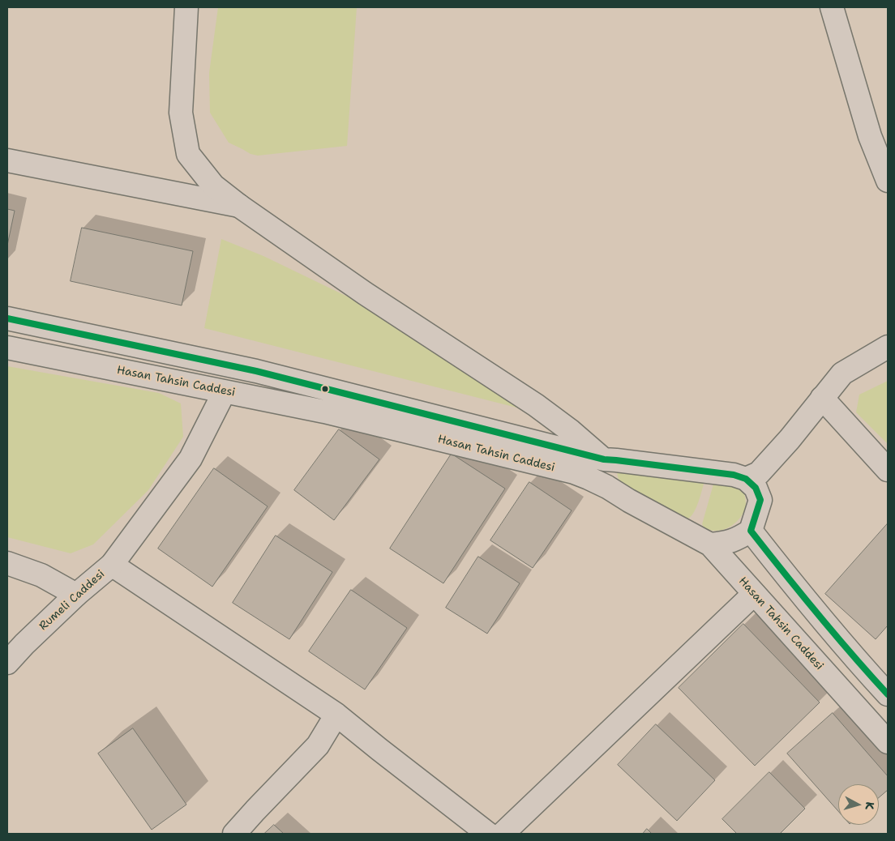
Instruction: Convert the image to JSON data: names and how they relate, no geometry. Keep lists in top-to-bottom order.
{
  "streets": {
    "street": ["Hasan Tahsin Caddesi", "Rumeli Caddesi"]
  },
  "crossings": [
    ["Hasan Tahsin Caddesi", "Rumeli Caddesi"]
  ],
  "north": "right"
}
